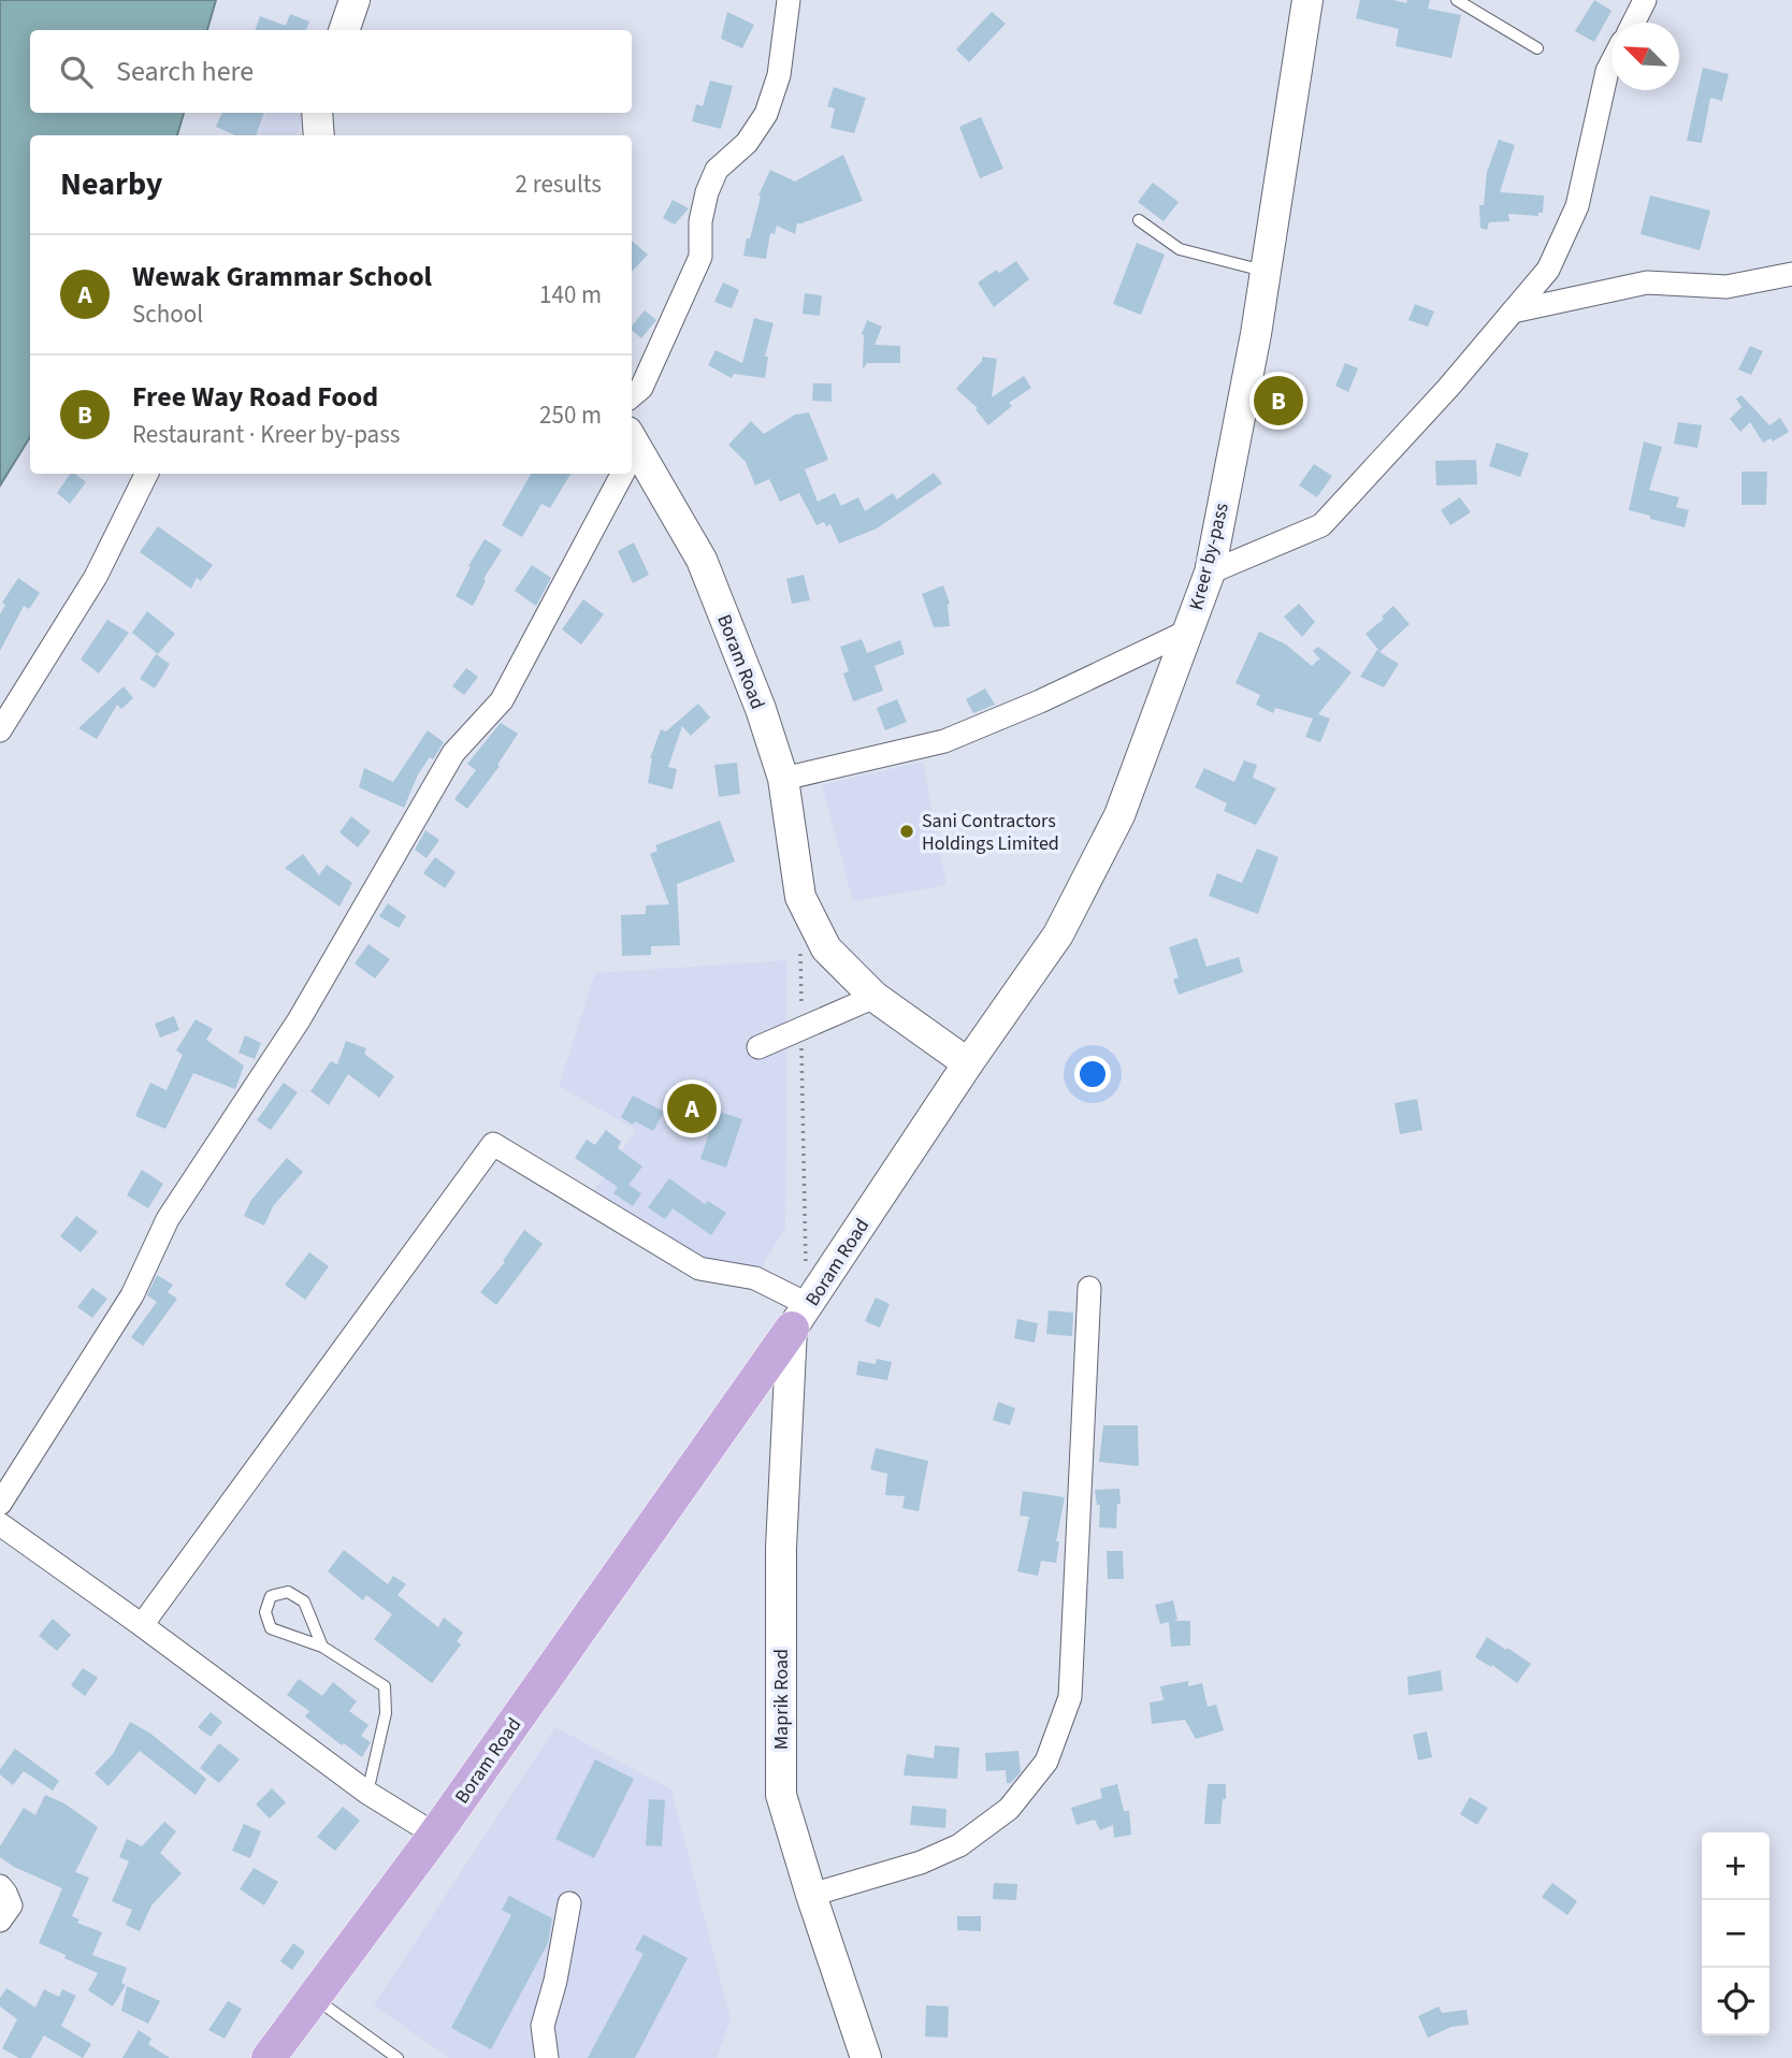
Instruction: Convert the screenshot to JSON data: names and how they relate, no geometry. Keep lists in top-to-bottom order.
{
  "streets": {
    "main road": ["Kreer by-pass", "Boram Road", "Maprik Road"]
  },
  "crossings": [
    ["Kreer by-pass", "Boram Road"],
    ["Boram Road", "Maprik Road"]
  ],
  "places": ["Sani Contractors Holdings Limited"],
  "north": "top left",
  "page": {
    "search": "Search here",
    "heading": ["Nearby", "2 results"],
    "list": [
      {
        "mark": "A",
        "name": "Wewak Grammar School",
        "note": "School",
        "value": "140 m"
      },
      {
        "mark": "B",
        "name": "Free Way Road Food",
        "note": "Restaurant · Kreer by-pass",
        "value": "250 m"
      }
    ],
    "pins": ["B", "A"],
    "map_buttons": ["+", "−"]
  }
}
